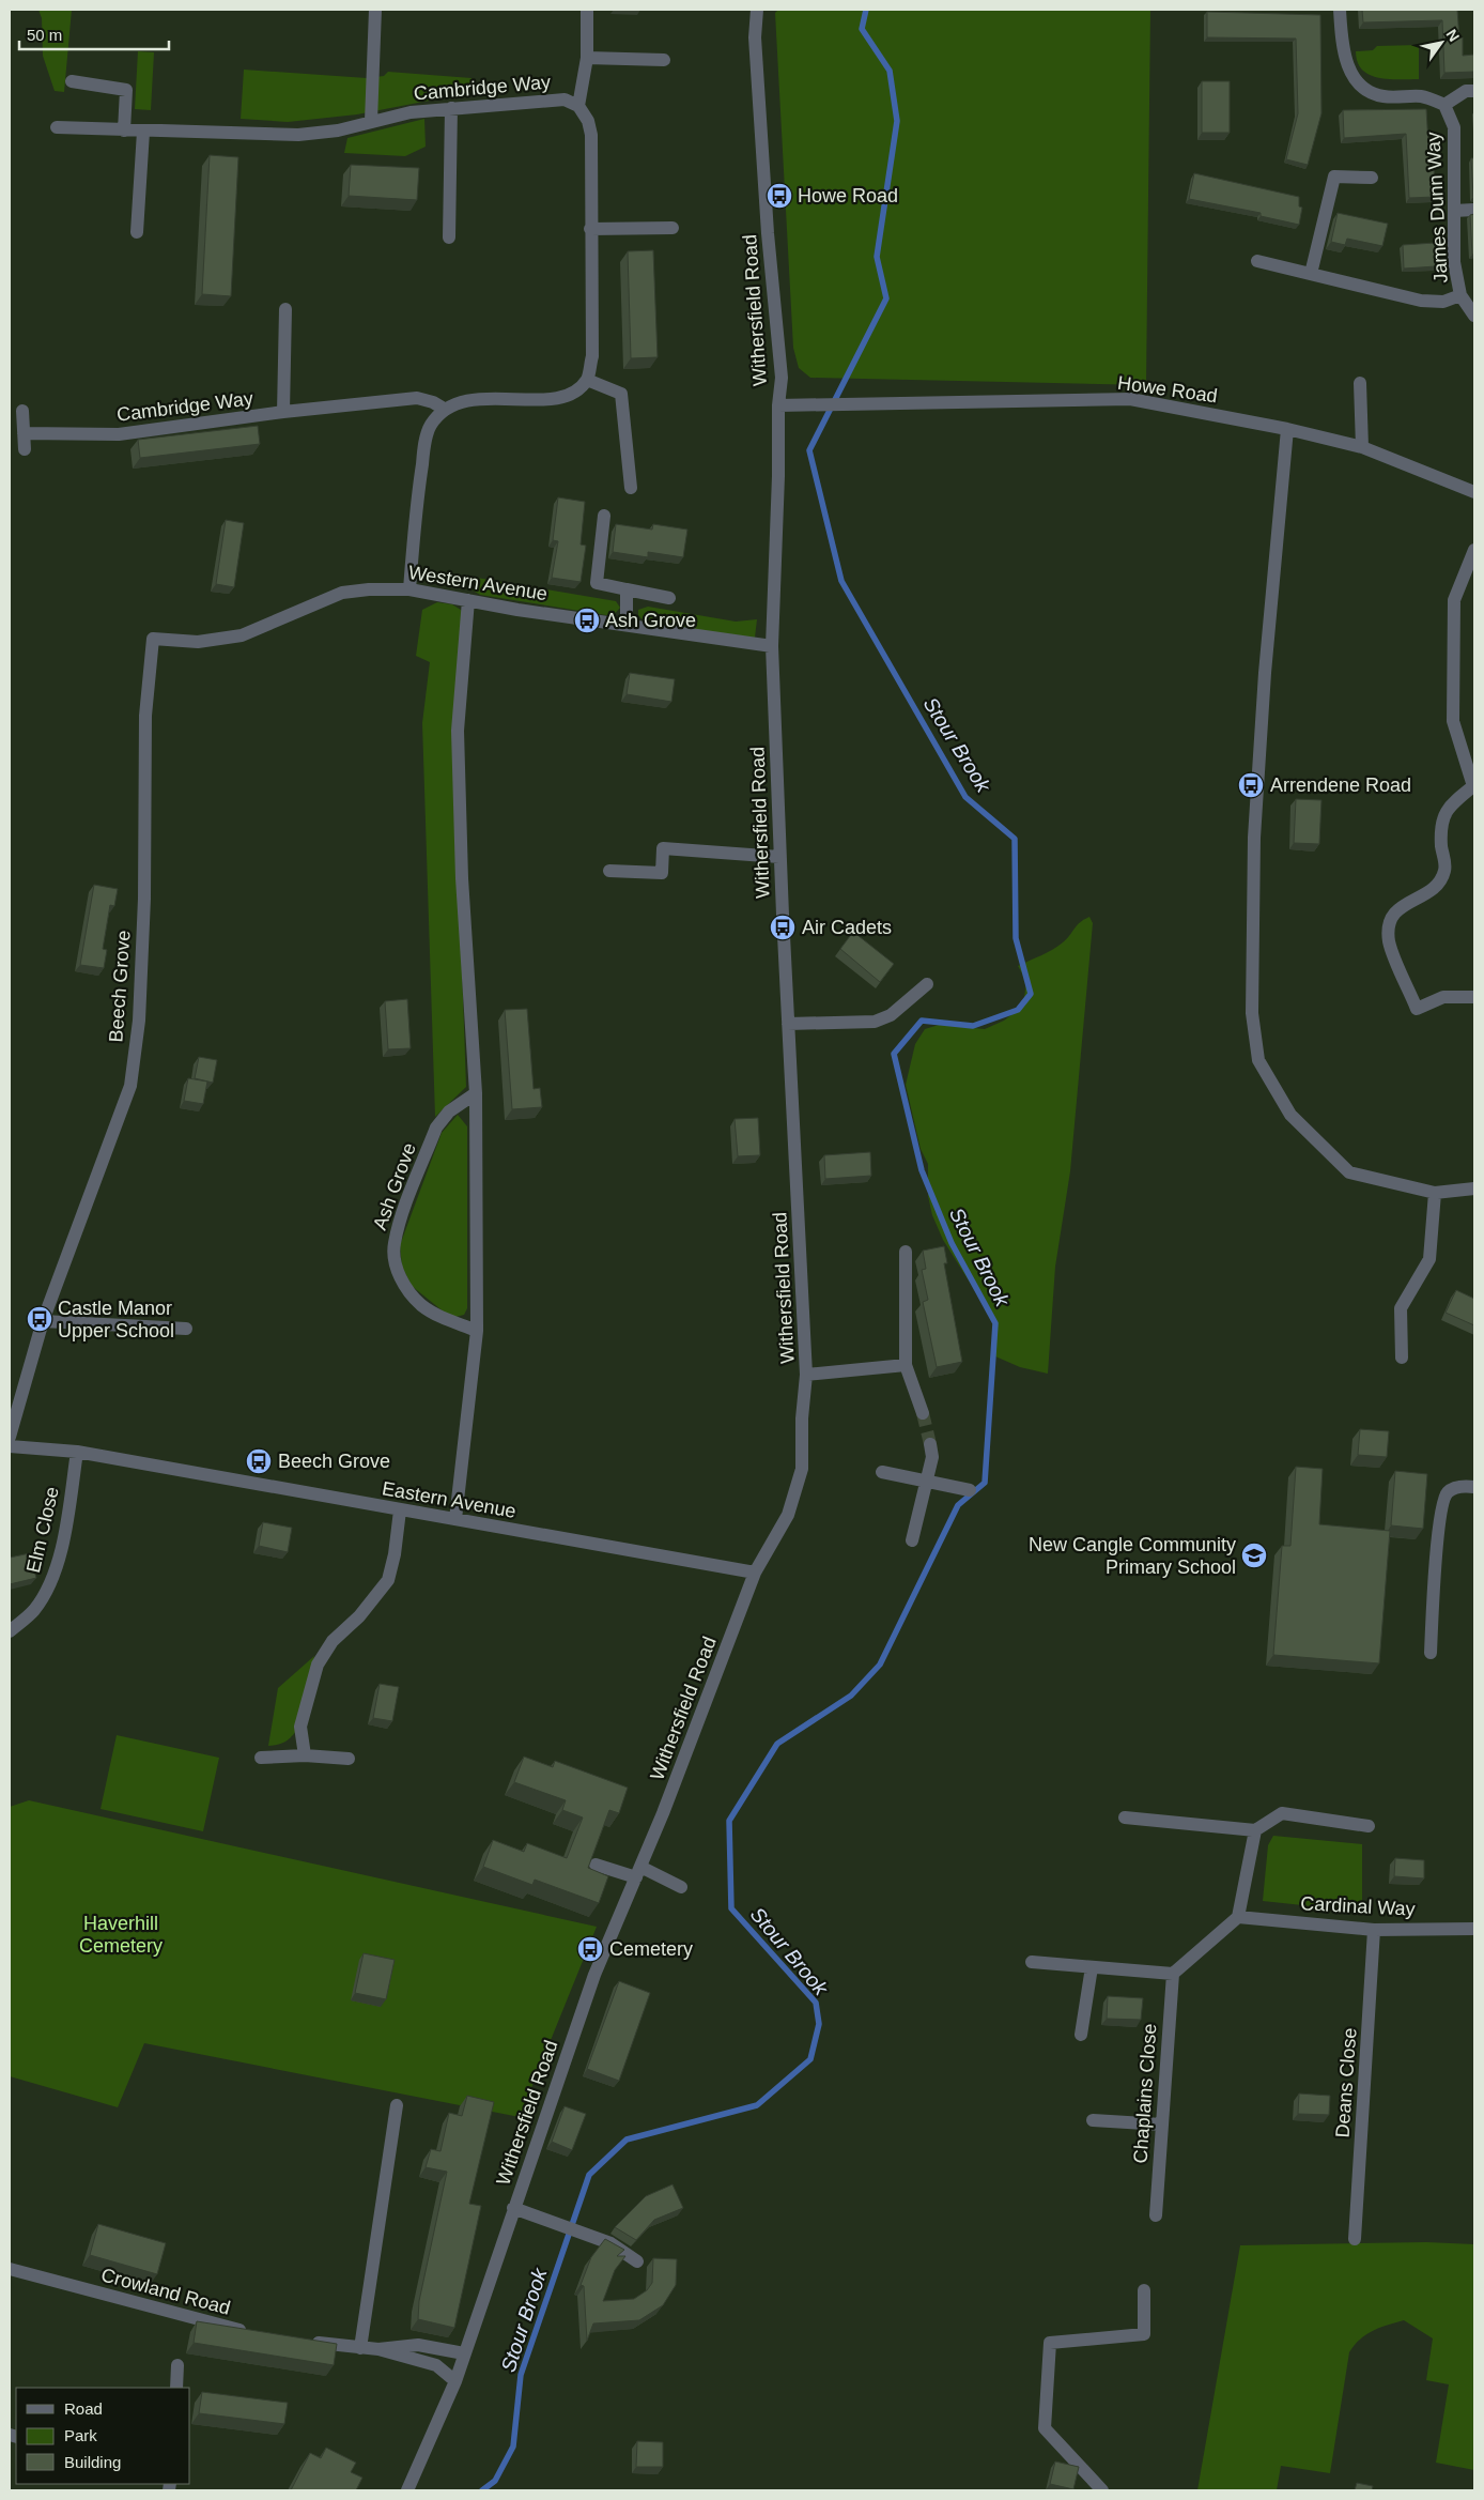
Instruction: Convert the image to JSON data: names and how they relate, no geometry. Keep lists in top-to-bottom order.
{
  "streets": {
    "street": [
      "Cambridge Way",
      "James Dunn Way",
      "Withersfield Road",
      "Howe Road",
      "Western Avenue",
      "Beech Grove",
      "Ash Grove",
      "Eastern Avenue",
      "Elm Close",
      "Cardinal Way",
      "Deans Close",
      "Chaplains Close",
      "Crowland Road"
    ]
  },
  "crossings": [
    ["Withersfield Road", "Howe Road"],
    ["Withersfield Road", "Western Avenue"],
    ["Withersfield Road", "Eastern Avenue"],
    ["Western Avenue", "Beech Grove"],
    ["Eastern Avenue", "Elm Close"],
    ["Cardinal Way", "Deans Close"]
  ],
  "water": ["Stour Brook"],
  "parks": ["Haverhill Cemetery"],
  "places": {
    "bus stop": [
      "Howe Road",
      "Ash Grove",
      "Arrendene Road",
      "Air Cadets",
      "Castle Manor Upper School",
      "Beech Grove",
      "Cemetery"
    ],
    "school or university": ["New Cangle Community Primary School"]
  },
  "legend": ["Road", "Park", "Building"],
  "scale_bar": "50 m",
  "north": "top right"
}
